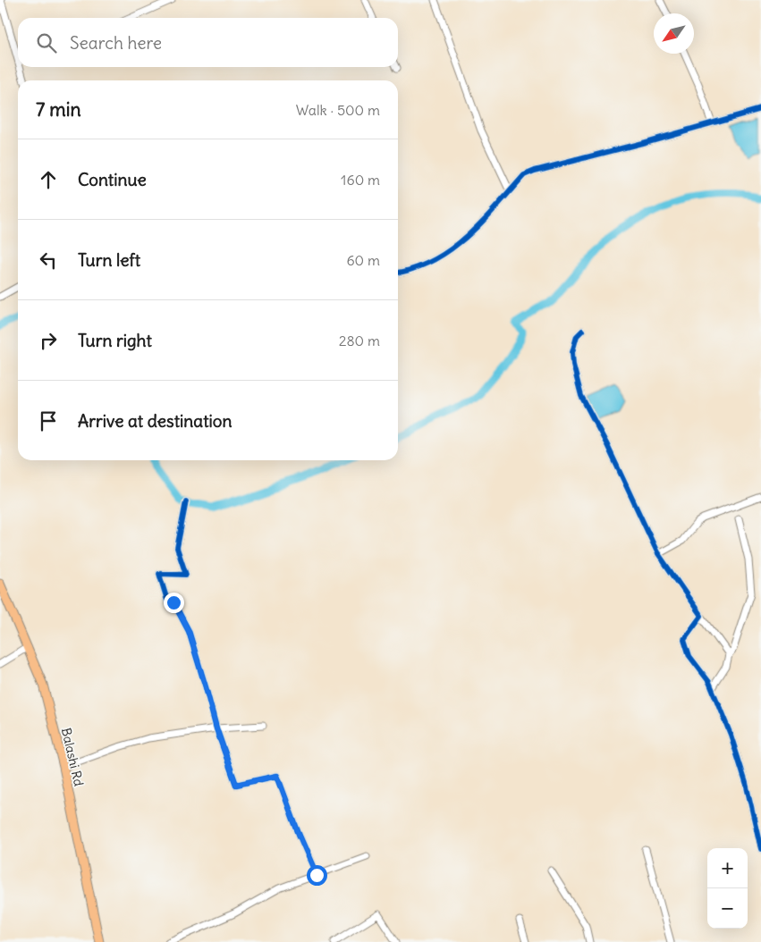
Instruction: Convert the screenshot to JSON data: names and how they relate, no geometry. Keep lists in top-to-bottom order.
{
  "streets": {
    "main road": ["Balashi Rd"]
  },
  "north": "bottom left",
  "page": {
    "search": "Search here",
    "heading": ["7 min", "Walk · 500 m"],
    "list": [
      ["Continue", "160 m"],
      ["Turn left", "60 m"],
      ["Turn right", "280 m"],
      "Arrive at destination"
    ],
    "map_buttons": ["+", "−"]
  }
}
